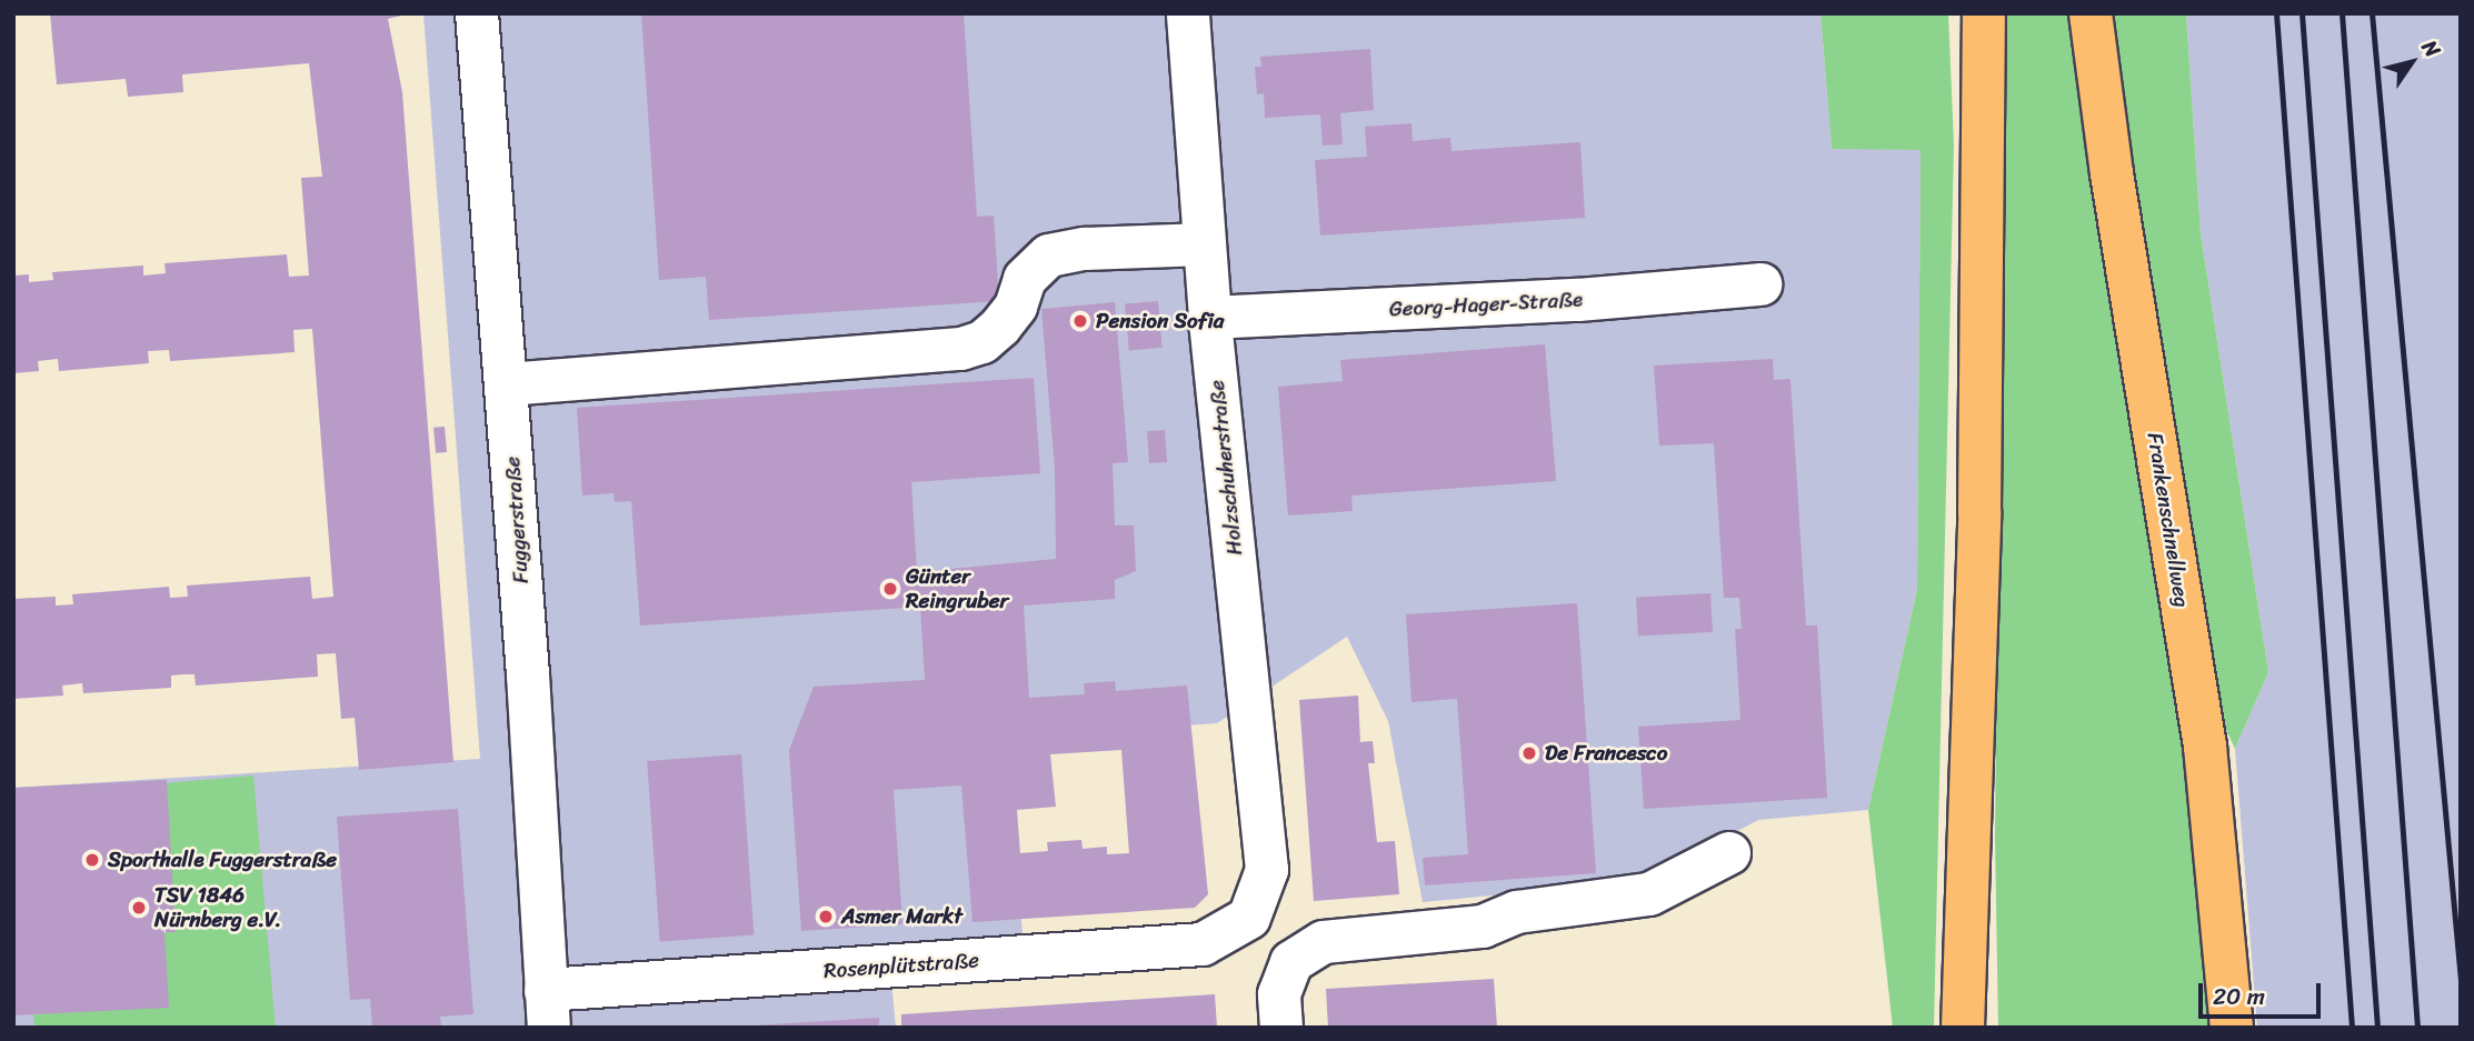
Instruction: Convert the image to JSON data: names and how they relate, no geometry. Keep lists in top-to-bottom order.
{
  "streets": {
    "highway": ["Frankenschnellweg"],
    "street": [
      "Georg-Hager-Straße",
      "Holzschuherstraße",
      "Fuggerstraße",
      "Rosenplütstraße"
    ]
  },
  "crossings": [
    ["Georg-Hager-Straße", "Holzschuherstraße"],
    ["Holzschuherstraße", "Rosenplütstraße"],
    ["Fuggerstraße", "Rosenplütstraße"]
  ],
  "places": [
    "Pension Sofia",
    "Günter Reingruber",
    "De Francesco",
    "Sporthalle Fuggerstraße",
    "TSV 1846 Nürnberg e.V.",
    "Asmer Markt"
  ],
  "scale_bar": "20 m",
  "north": "top right"
}
